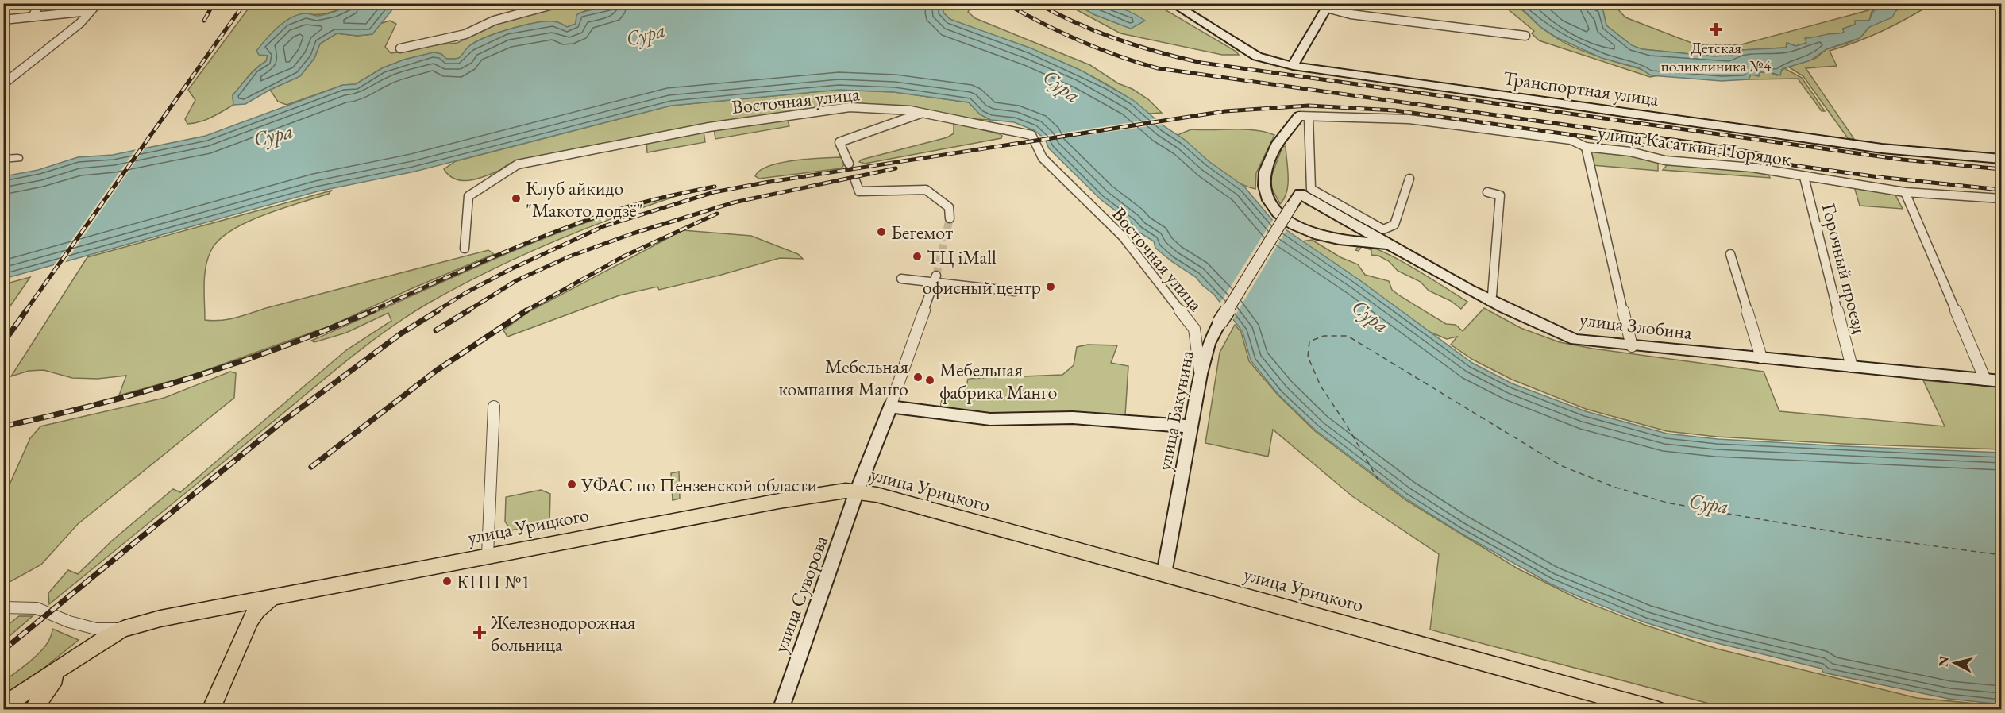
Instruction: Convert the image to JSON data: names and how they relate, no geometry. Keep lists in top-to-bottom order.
{
  "streets": {
    "main road": [
      "Транспортная улица",
      "улица Злобина",
      "улица Бакунина",
      "улица Урицкого",
      "улица Суворова"
    ],
    "street": ["Восточная улица", "улица Касаткин Порядок", "Горочный проезд"]
  },
  "crossings": [
    ["Восточная улица", "улица Бакунина"],
    ["улица Касаткин Порядок", "Горочный проезд"],
    ["Горочный проезд", "улица Злобина"],
    ["улица Злобина", "улица Бакунина"],
    ["улица Бакунина", "улица Урицкого"],
    ["улица Урицкого", "улица Суворова"]
  ],
  "water": ["Сура"],
  "places": {
    "health": ["Детская поликлиника №4", "Железнодорожная больница"],
    "other": [
      "Клуб айкидо \"Макото додзё\"",
      "Бегемот",
      "ТЦ iMall",
      "офисный центр",
      "Мебельная компания Манго",
      "Мебельная фабрика Манго",
      "УФАС по Пензенской области",
      "КПП №1"
    ]
  },
  "north": "left"
}
